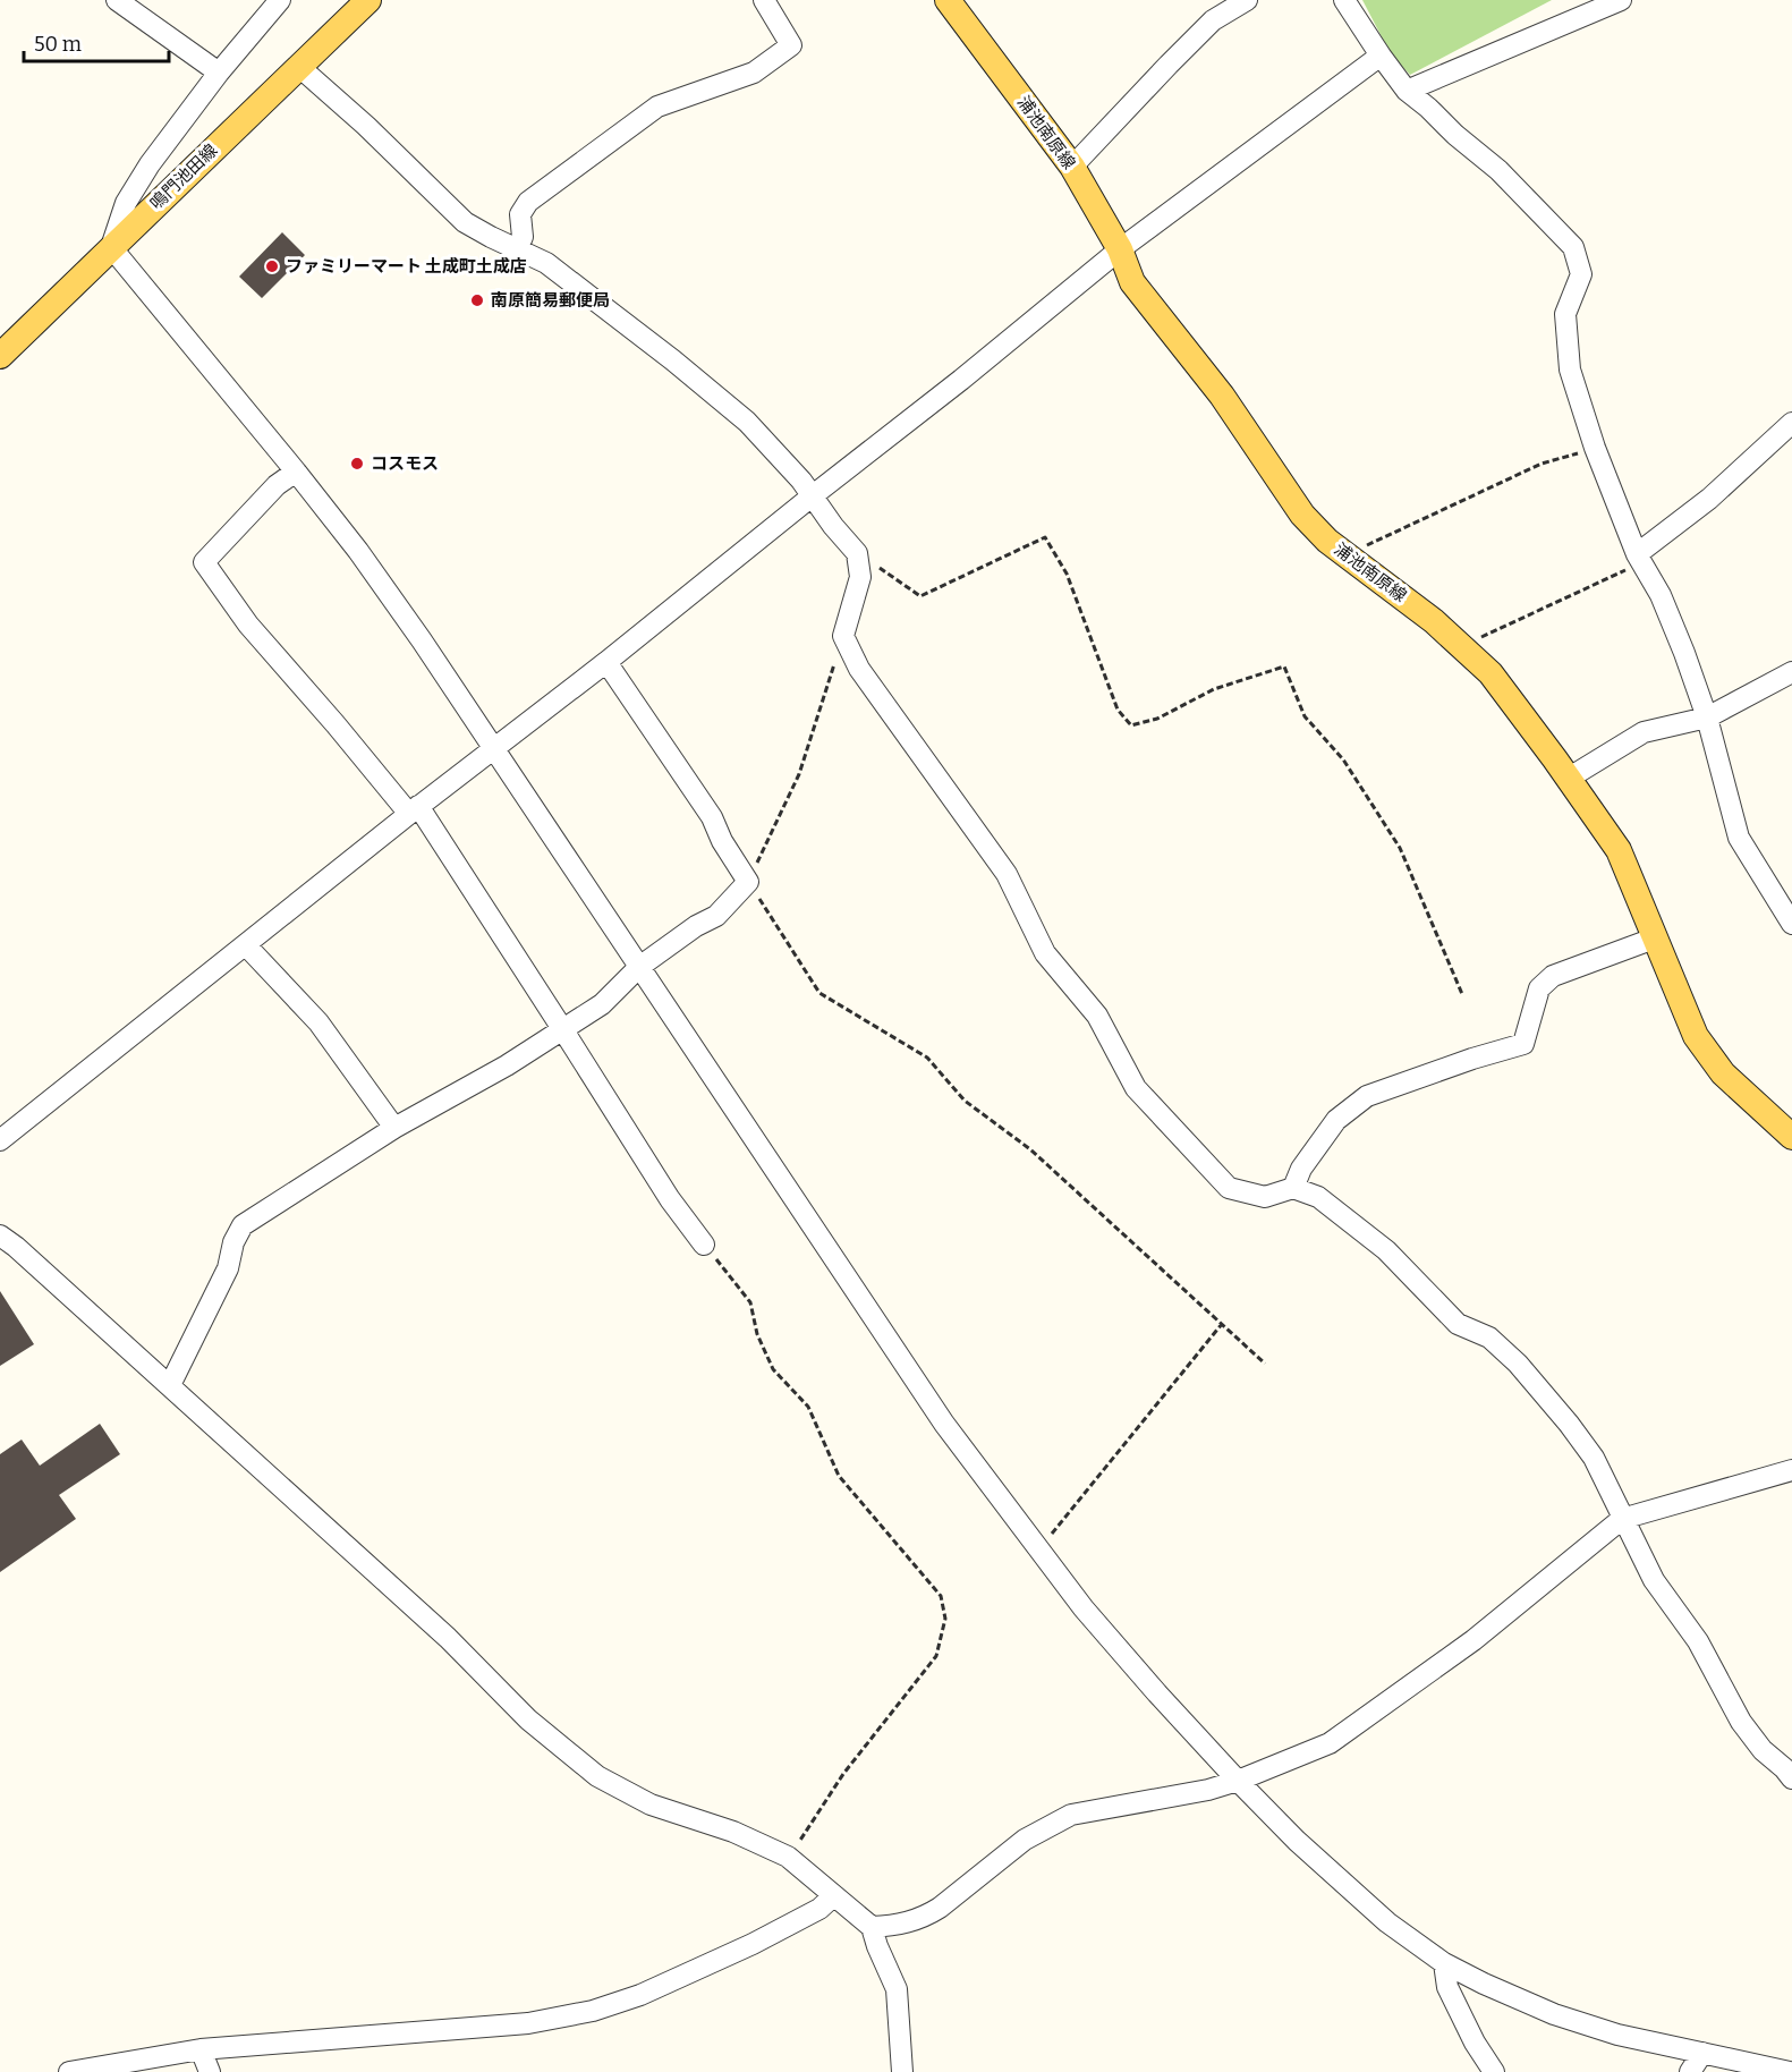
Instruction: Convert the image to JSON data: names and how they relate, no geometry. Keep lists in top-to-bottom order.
{
  "streets": {
    "main road": ["浦池南原線", "鳴門池田線"]
  },
  "places": ["ファミリーマート 土成町土成店", "南原簡易郵便局", "コスモス"],
  "scale_bar": "50 m"
}
